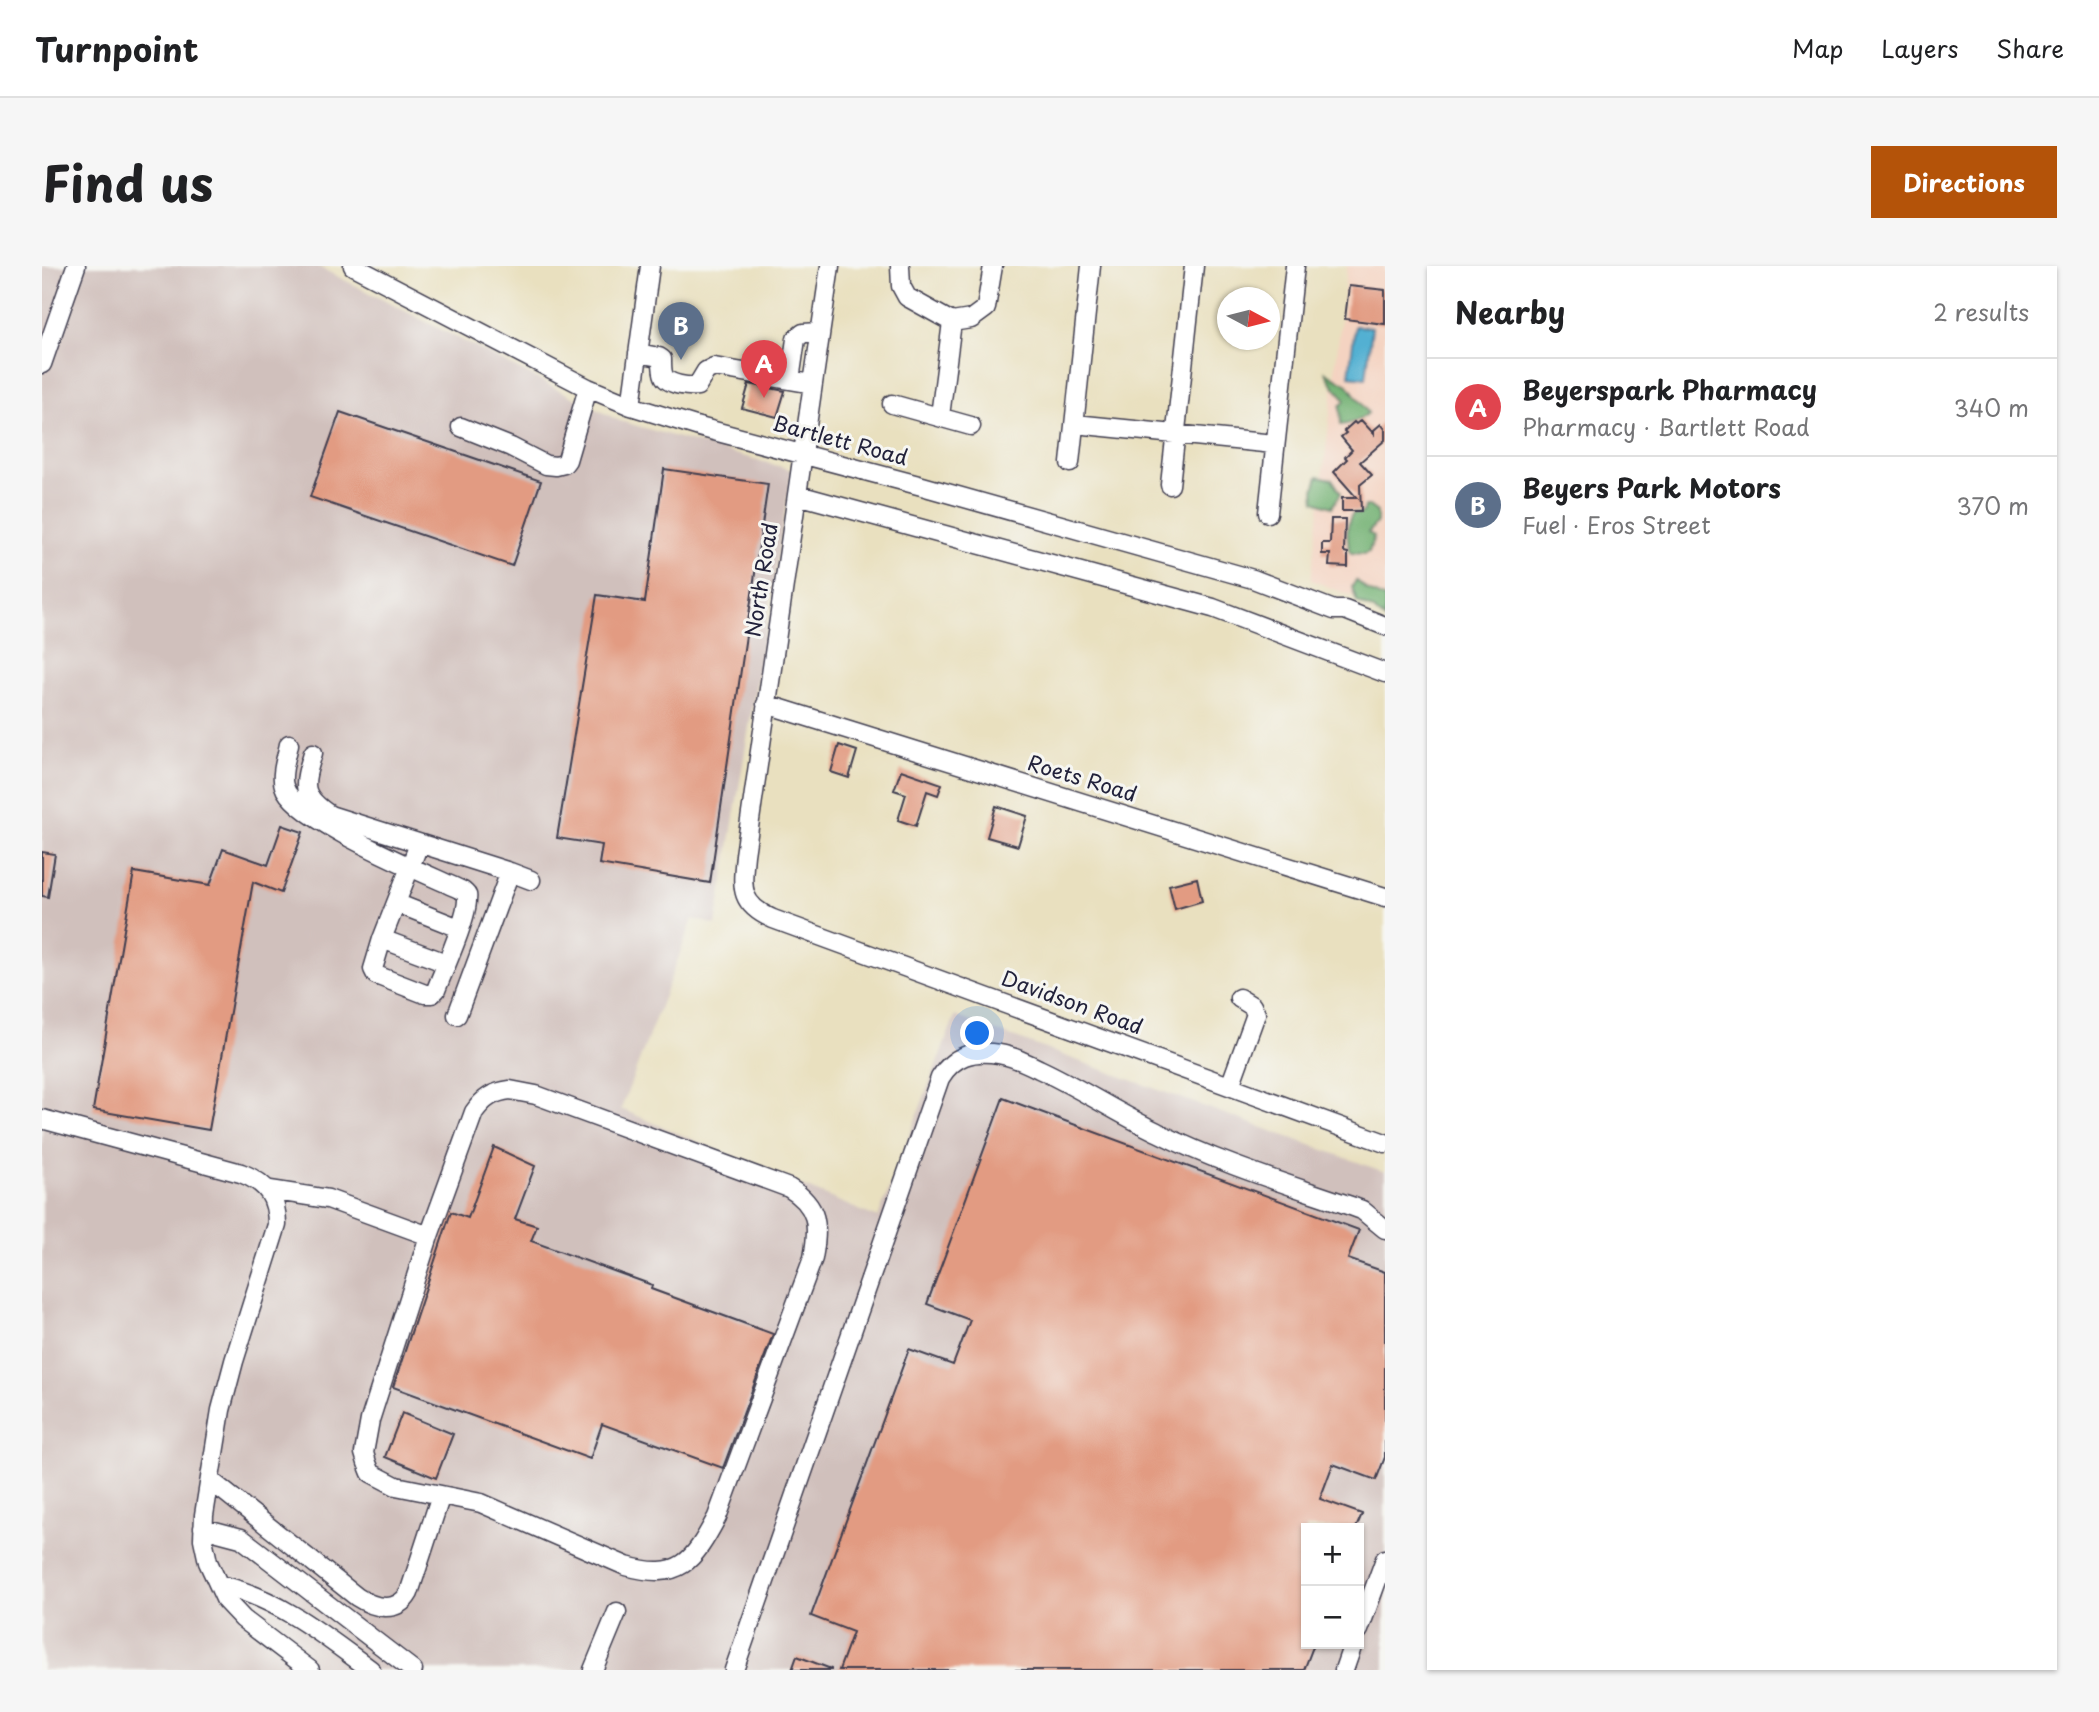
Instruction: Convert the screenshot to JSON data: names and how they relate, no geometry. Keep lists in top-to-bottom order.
{
  "streets": {
    "street": [
      "Bartlett Road",
      "North Road",
      "Roets Road",
      "Davidson Road"
    ]
  },
  "crossings": [
    ["Bartlett Road", "North Road"],
    ["North Road", "Roets Road"],
    ["North Road", "Davidson Road"]
  ],
  "north": "right",
  "page": {
    "header": "Turnpoint",
    "nav": ["Map", "Layers", "Share"],
    "title": "Find us",
    "buttons": "Directions",
    "heading": ["Nearby", "2 results"],
    "pins": ["B", "A"],
    "list": [
      {
        "mark": "A",
        "name": "Beyerspark Pharmacy",
        "note": "Pharmacy · Bartlett Road",
        "value": "340 m"
      },
      {
        "mark": "B",
        "name": "Beyers Park Motors",
        "note": "Fuel · Eros Street",
        "value": "370 m"
      }
    ],
    "map_buttons": ["+", "−"]
  }
}
